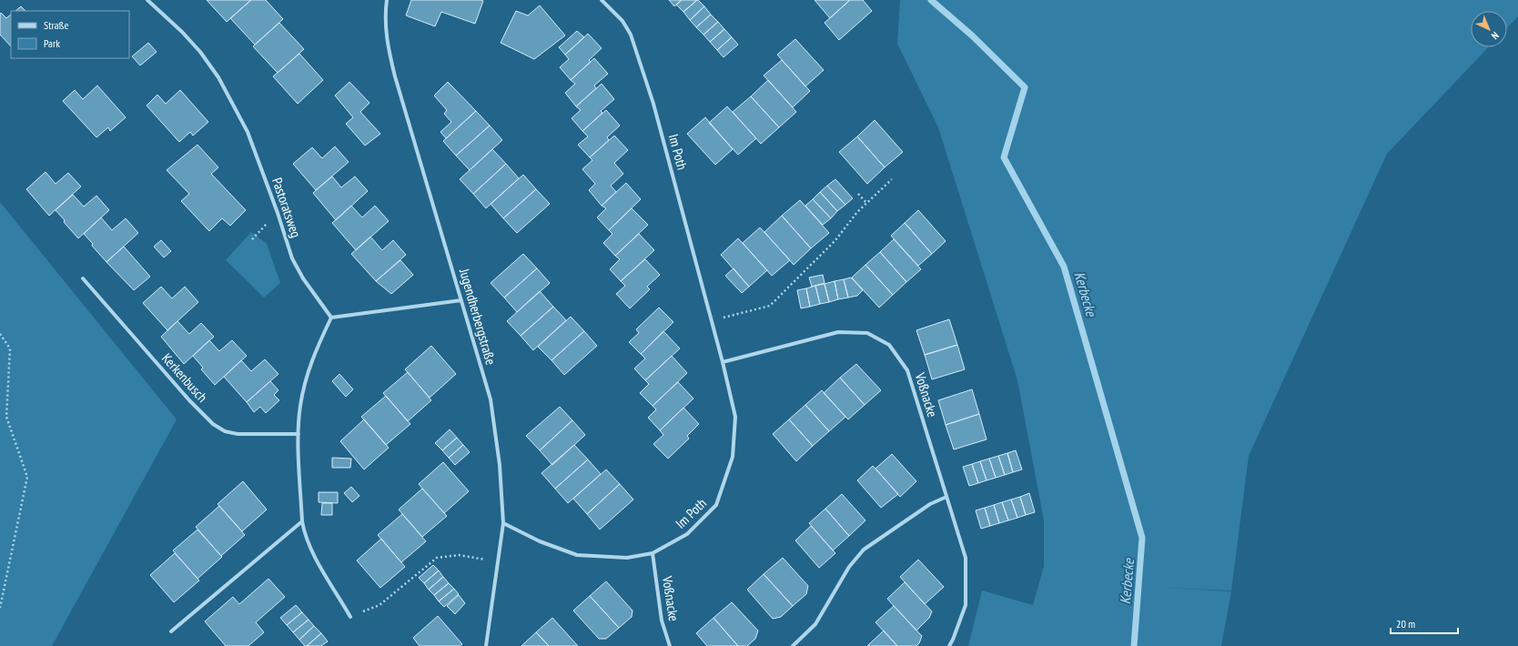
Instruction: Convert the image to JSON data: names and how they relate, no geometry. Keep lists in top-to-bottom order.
{
  "streets": {
    "street": [
      "Im Poth",
      "Pastoratsweg",
      "Jugendherbergstraße",
      "Kerkenbusch",
      "Voßnacke"
    ]
  },
  "crossings": [
    ["Im Poth", "Jugendherbergstraße"],
    ["Im Poth", "Voßnacke"]
  ],
  "water": ["Kerbecke"],
  "legend": ["Straße", "Park"],
  "scale_bar": "20 m",
  "north": "bottom right"
}
